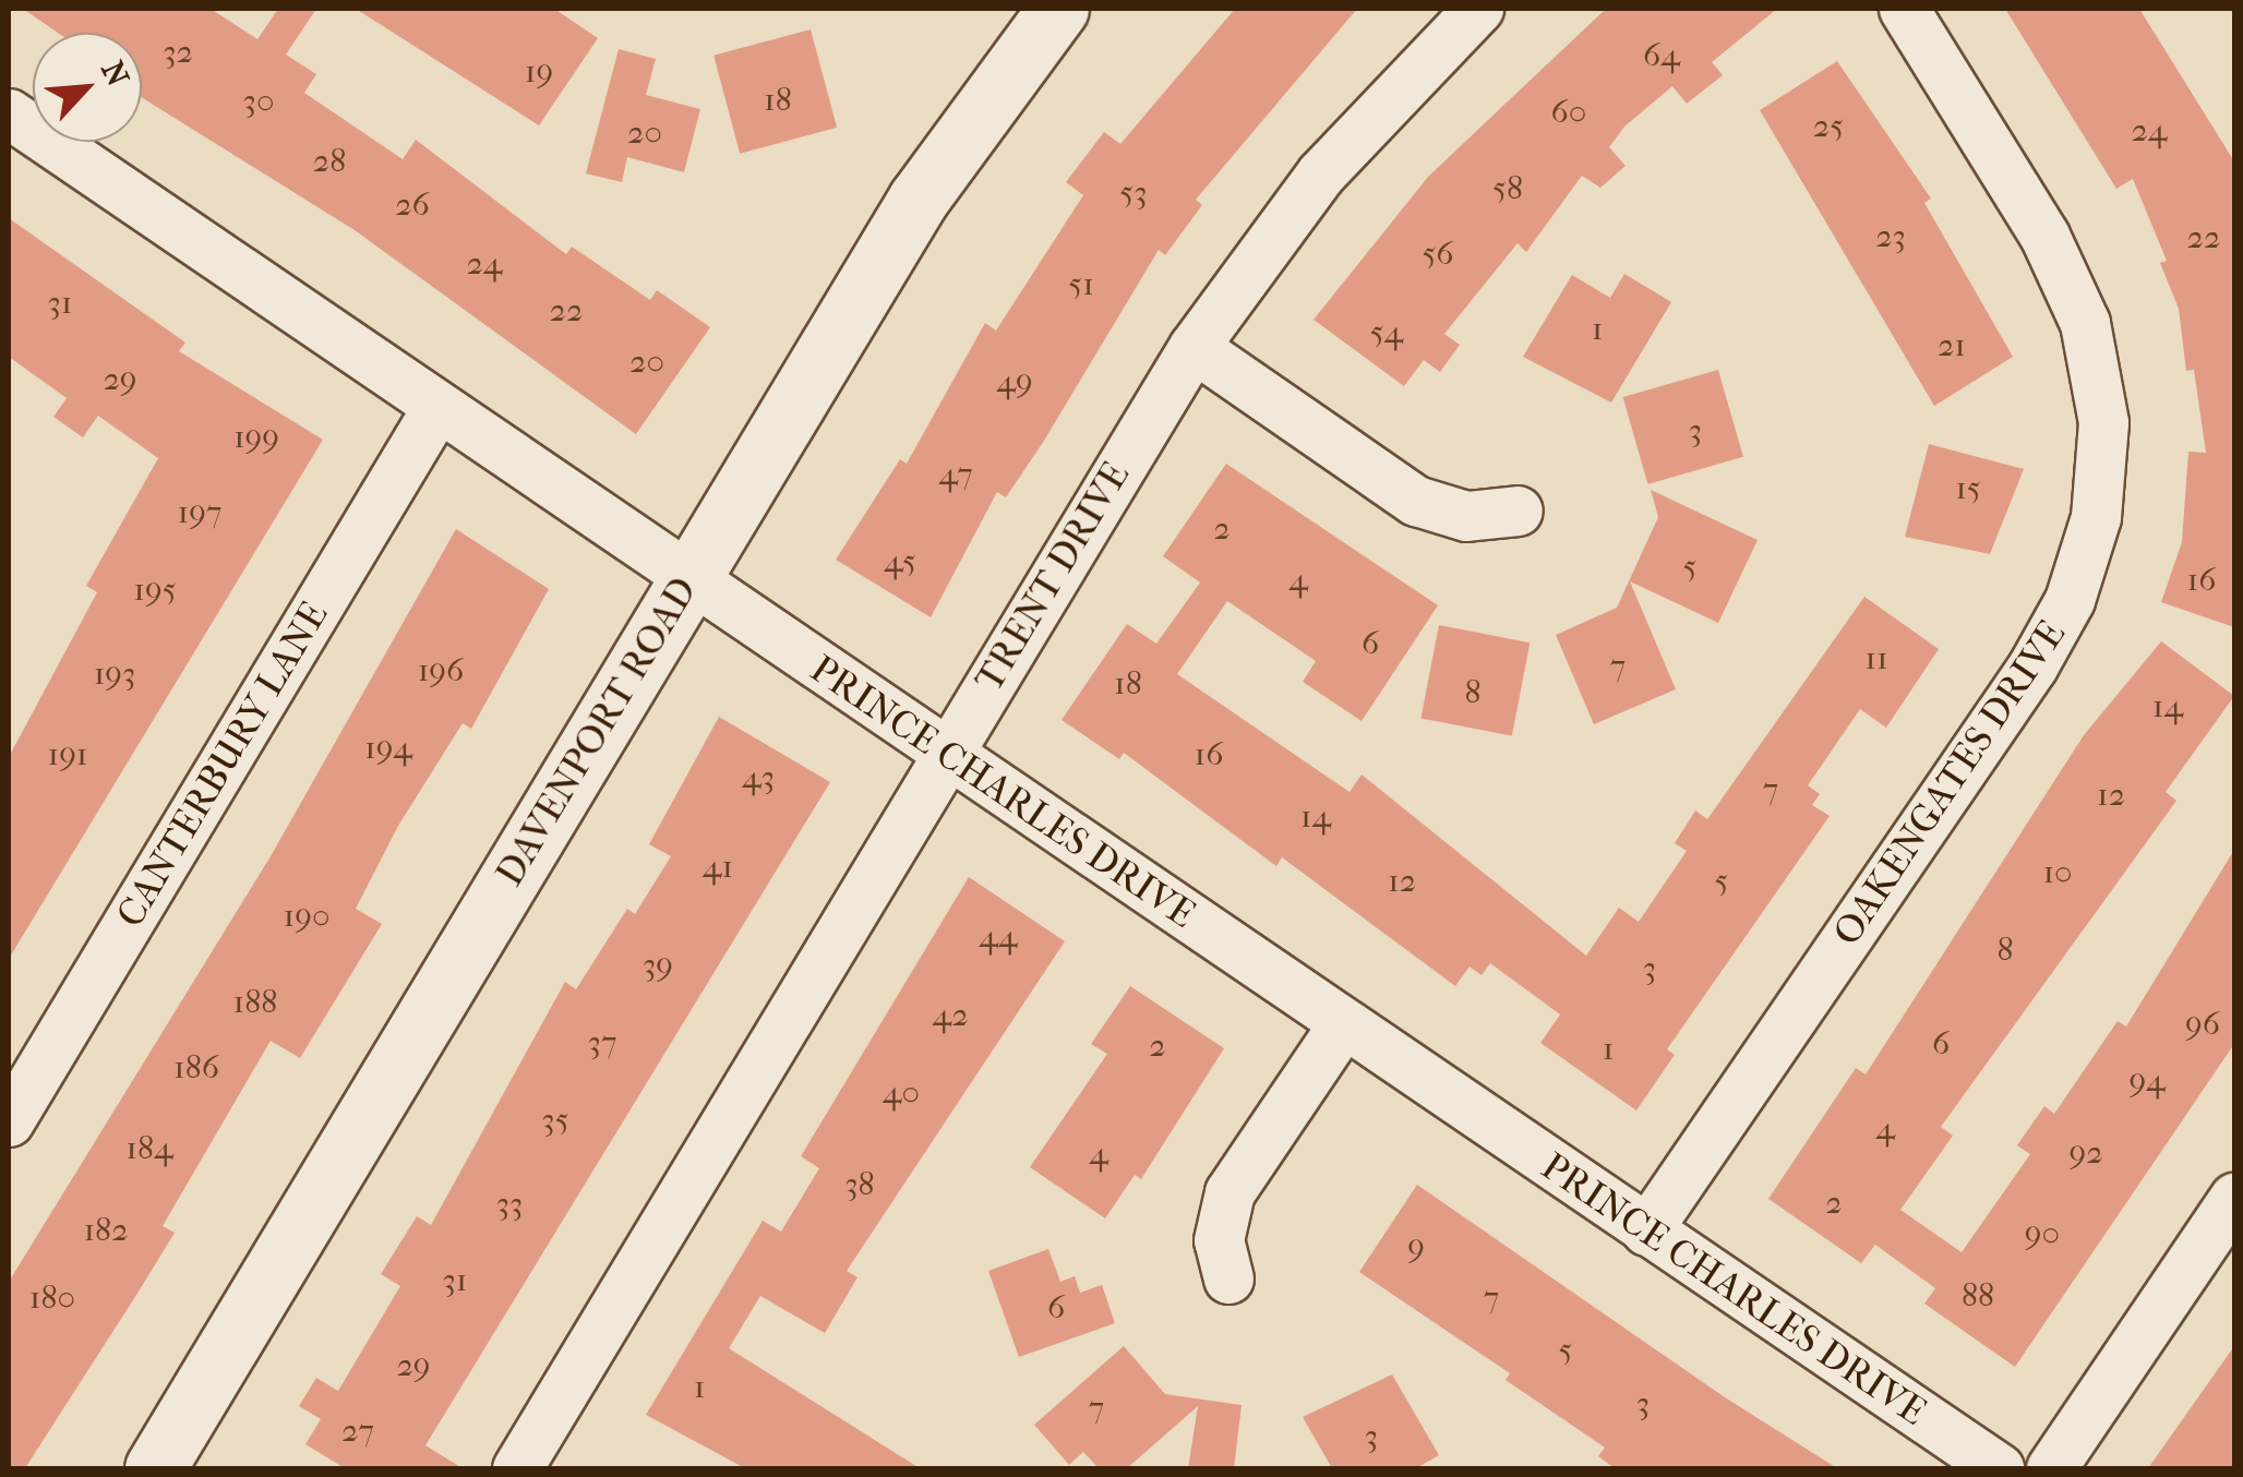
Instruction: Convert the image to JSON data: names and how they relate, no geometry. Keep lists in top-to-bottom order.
{
  "streets": {
    "street": [
      "TRENT DRIVE",
      "DAVENPORT ROAD",
      "CANTERBURY LANE",
      "OAKENGATES DRIVE",
      "PRINCE CHARLES DRIVE"
    ]
  },
  "crossings": [
    ["TRENT DRIVE", "PRINCE CHARLES DRIVE"],
    ["DAVENPORT ROAD", "PRINCE CHARLES DRIVE"],
    ["CANTERBURY LANE", "PRINCE CHARLES DRIVE"],
    ["OAKENGATES DRIVE", "PRINCE CHARLES DRIVE"]
  ],
  "house_numbers": [
    "32",
    "64",
    "19",
    "18",
    "30",
    "60",
    "25",
    "24",
    "20",
    "28",
    "58",
    "53",
    "26",
    "23",
    "22",
    "56",
    "24",
    "51",
    "31",
    "22",
    "1",
    "54",
    "21",
    "20",
    "29",
    "49",
    "3",
    "199",
    "47",
    "15",
    "197",
    "2",
    "45",
    "5",
    "4",
    "16",
    "195",
    "6",
    "11",
    "7",
    "196",
    "193",
    "18",
    "8",
    "14",
    "194",
    "191",
    "16",
    "43",
    "7",
    "12",
    "14",
    "41",
    "10",
    "12",
    "5",
    "190",
    "44",
    "8",
    "39",
    "3",
    "188",
    "42",
    "96",
    "37",
    "6",
    "2",
    "1",
    "186",
    "94",
    "40",
    "35",
    "4",
    "184",
    "92",
    "4",
    "38",
    "2",
    "33",
    "182",
    "90",
    "9",
    "31",
    "88",
    "180",
    "7",
    "6",
    "5",
    "29",
    "1",
    "3",
    "7",
    "27",
    "3"
  ],
  "north": "top right"
}
